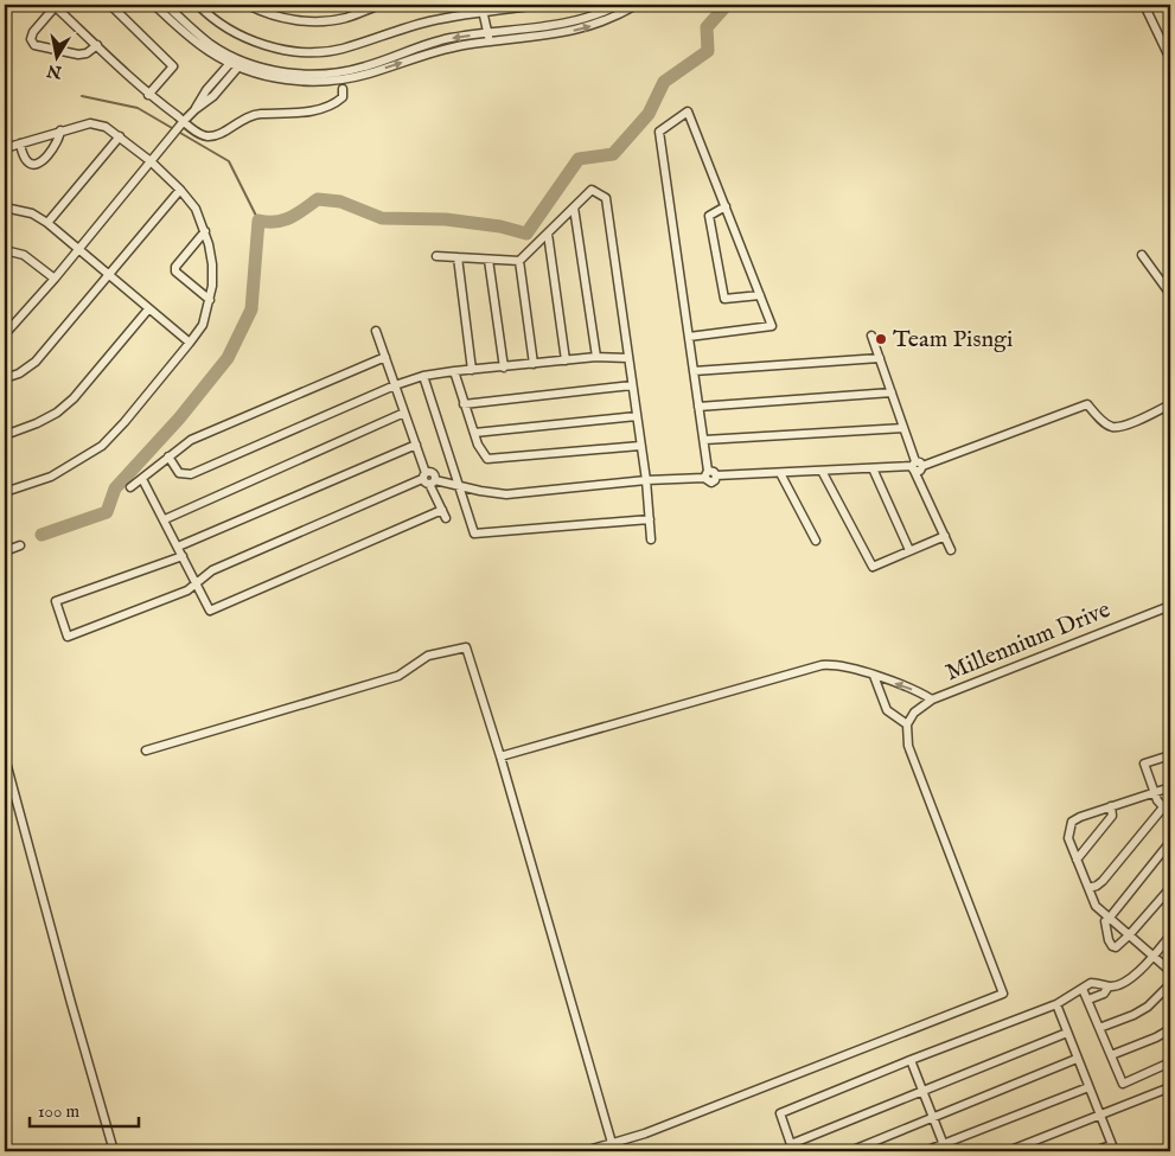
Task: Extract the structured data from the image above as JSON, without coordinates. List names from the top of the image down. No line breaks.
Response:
{"streets":{"street":["Millennium Drive"]},"places":["Team Pisngi"],"scale_bar":"100 m","north":"bottom"}
